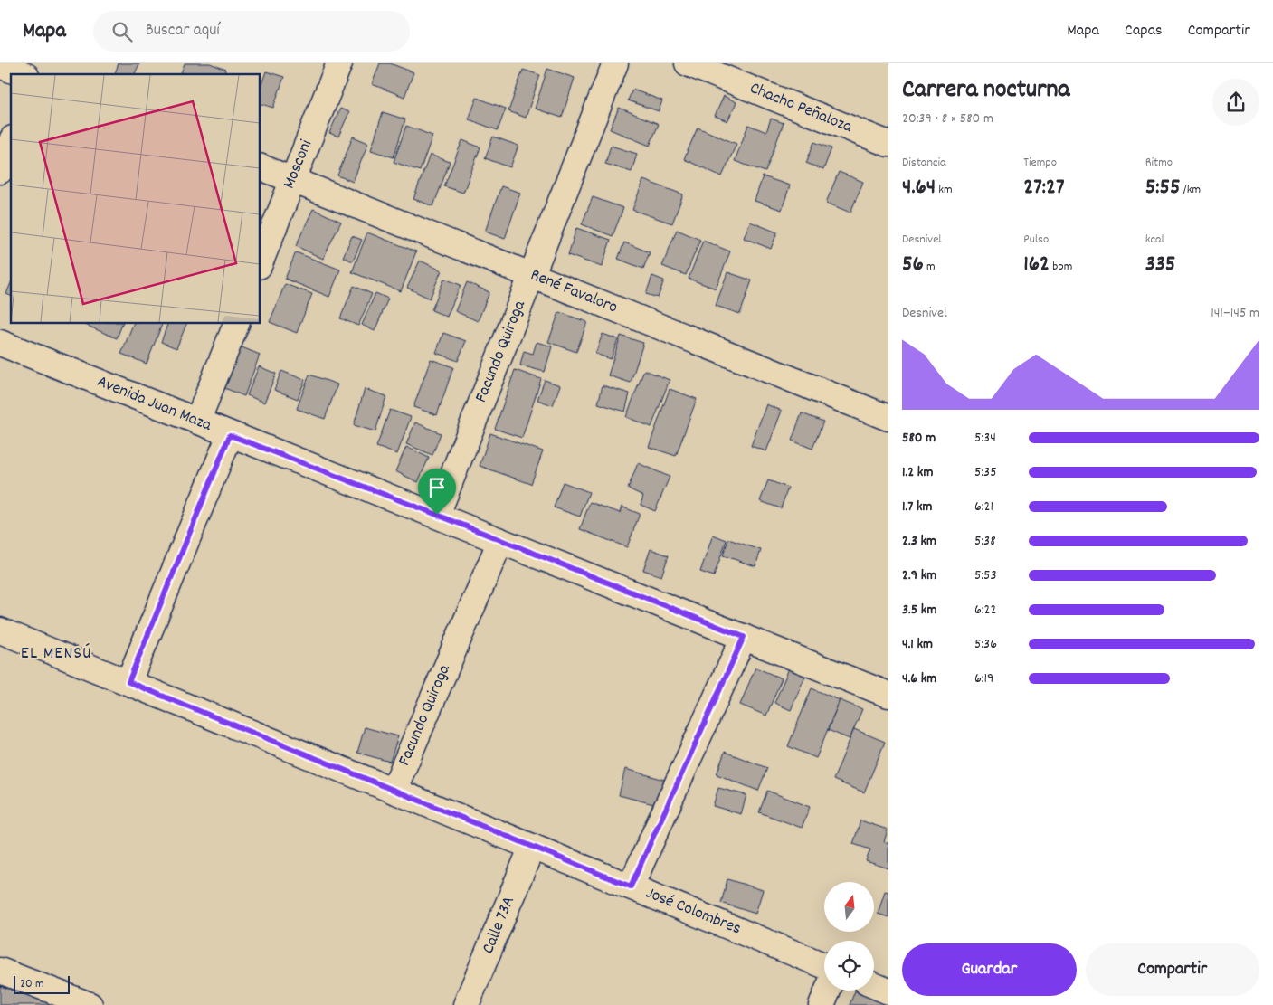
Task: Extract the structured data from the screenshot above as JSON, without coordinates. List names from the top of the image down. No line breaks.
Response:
{"streets":{"street":["Chacho Peñaloza","Mosconi","René Favaloro","Facundo Quiroga","Avenida Juan Maza","José Colombres","Calle 73A"]},"crossings":[["Mosconi","René Favaloro"],["René Favaloro","Facundo Quiroga"],["Facundo Quiroga","Avenida Juan Maza"],["Facundo Quiroga","José Colombres"],["José Colombres","Calle 73A"]],"districts":["EL MENSÚ"],"scale_bar":"20 m","north":"top","page":{"header":"Mapa","search":"Buscar aquí","nav":["Mapa","Capas","Compartir"],"heading":["Carrera nocturna","20:39 · 8 × 580 m"],"stats":[["Distancia","4.64 km"],["Tiempo","27:27"],["Ritmo","5:55 /km"],["Desnivel","56 m"],["Pulso","162 bpm"],["kcal","335"]],"chart":["Desnivel","141–145 m"],"list":[{"name":"580 m","note":"5:34"},{"name":"1.2 km","note":"5:35"},{"name":"1.7 km","note":"6:21"},{"name":"2.3 km","note":"5:38"},{"name":"2.9 km","note":"5:53"},{"name":"3.5 km","note":"6:22"},{"name":"4.1 km","note":"5:36"},{"name":"4.6 km","note":"6:19"}],"buttons":["Guardar","Compartir"],"scale":"20 m"}}
